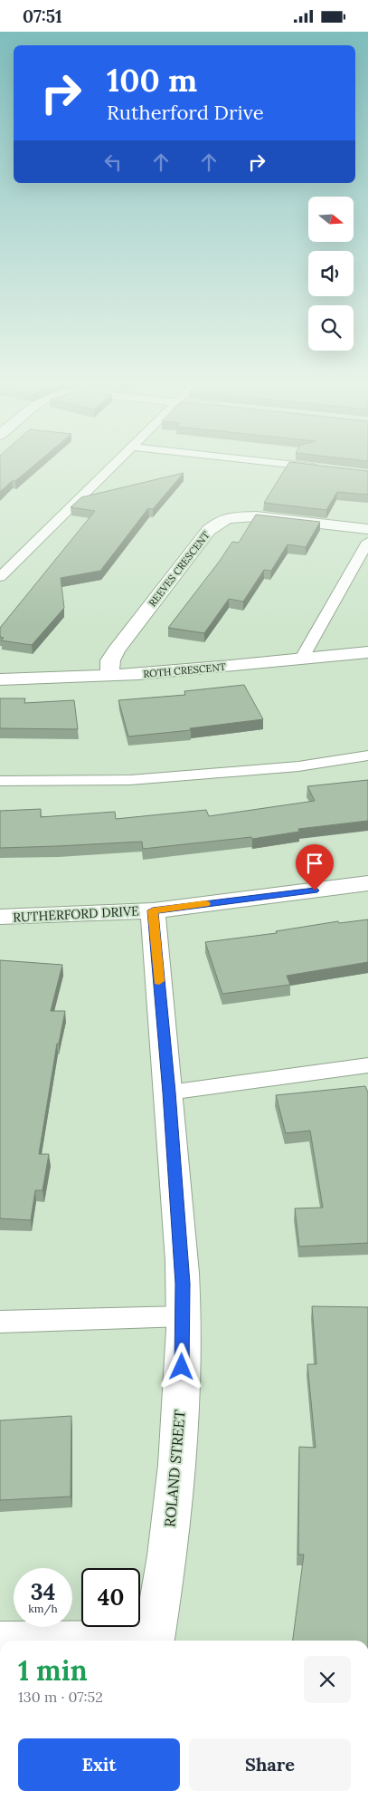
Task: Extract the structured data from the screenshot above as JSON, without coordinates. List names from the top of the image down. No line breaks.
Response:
{"streets":{"street":["REEVES CRESCENT","ROTH CRESCENT","RUTHERFORD DRIVE","ROLAND STREET"]},"crossings":[["REEVES CRESCENT","ROTH CRESCENT"],["RUTHERFORD DRIVE","ROLAND STREET"]],"north":"right","page":{"status":"07:51","turn":["100 m","Rutherford Drive"],"speed":"34 km/h","limit":"40","heading":["1 min","130 m · 07:52"],"buttons":["Exit","Share"]}}
